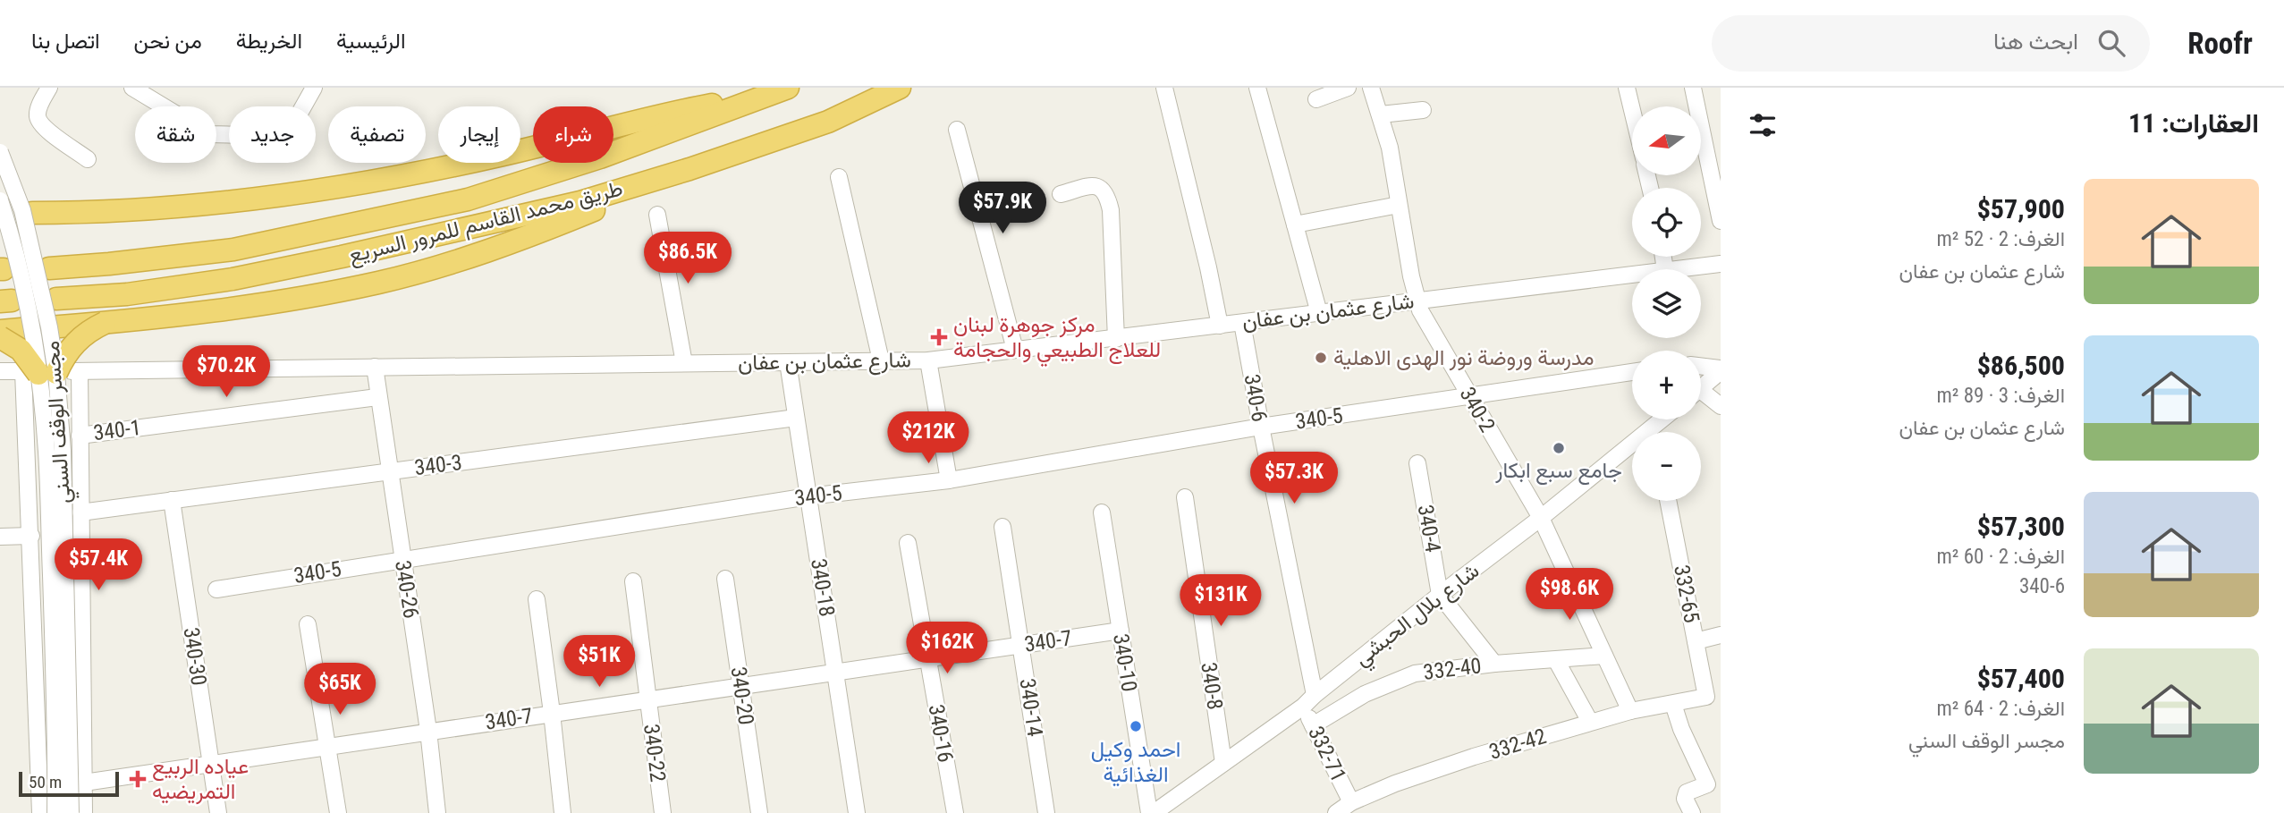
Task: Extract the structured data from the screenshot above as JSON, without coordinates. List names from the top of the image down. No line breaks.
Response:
{"streets":{"highway":["طريق محمد القاسم للمرور السريع"],"street":["شارع عثمان بن عفان","340-6","340-2","340-5","مجسر الوقف السني","340-1","340-3","340-4","340-18","340-26","332-65","شارع بلال الحبشي","340-7","340-30","340-10","332-40","340-8","340-20","340-14","340-16","332-42","340-22","332-71"]},"crossings":[["شارع عثمان بن عفان","340-6"],["شارع عثمان بن عفان","340-2"],["شارع عثمان بن عفان","مجسر الوقف السني"],["شارع عثمان بن عفان","340-18"],["شارع عثمان بن عفان","340-26"],["340-6","340-5"],["340-6","شارع بلال الحبشي"],["340-6","332-71"],["340-2","340-5"],["340-2","شارع بلال الحبشي"],["340-2","332-40"],["340-2","332-42"],["340-5","340-18"],["340-5","340-26"],["340-1","340-26"],["340-3","340-18"],["340-3","340-26"],["340-3","340-30"],["340-4","شارع بلال الحبشي"],["340-18","340-7"],["340-26","340-7"],["332-65","332-42"],["شارع بلال الحبشي","340-10"],["شارع بلال الحبشي","340-8"],["شارع بلال الحبشي","332-71"],["340-7","340-30"],["340-7","340-10"],["340-7","340-20"],["340-7","340-14"],["340-7","340-16"],["340-7","340-22"],["332-40","332-71"],["332-42","332-71"]],"places":{"health":["مركز جوهرة لبنان للعلاج الطبيعي والحجامة","عياده الربيع التمريضيه"],"other":["مدرسة وروضة نور الهدى الاهلية","جامع سبع ابكار","احمد وكيل الغذائية"]},"scale_bar":"50 m","north":"left","page":{"header":"Roofr","search":"ابحث هنا","nav":["الرئيسية","الخريطة","من نحن","اتصل بنا"],"heading":"العقارات: 11","map_buttons":["+","−"],"chip":["شراء","إيجار","تصفية","جديد","شقة"],"list":[{"name":"$57,900","note":"الغرف: 2 · 52 m² · شارع عثمان بن عفان"},{"name":"$86,500","note":"الغرف: 3 · 89 m² · شارع عثمان بن عفان"},{"name":"$57,300","note":"الغرف: 2 · 60 m² · 340-6"},{"name":"$57,400","note":"الغرف: 2 · 64 m² · مجسر الوقف السني"}],"price":["$57.9K","$86.5K","$70.2K","$212K","$57.3K","$57.4K","$98.6K","$131K","$162K","$51K","$65K"],"scale":"50 m"}}
